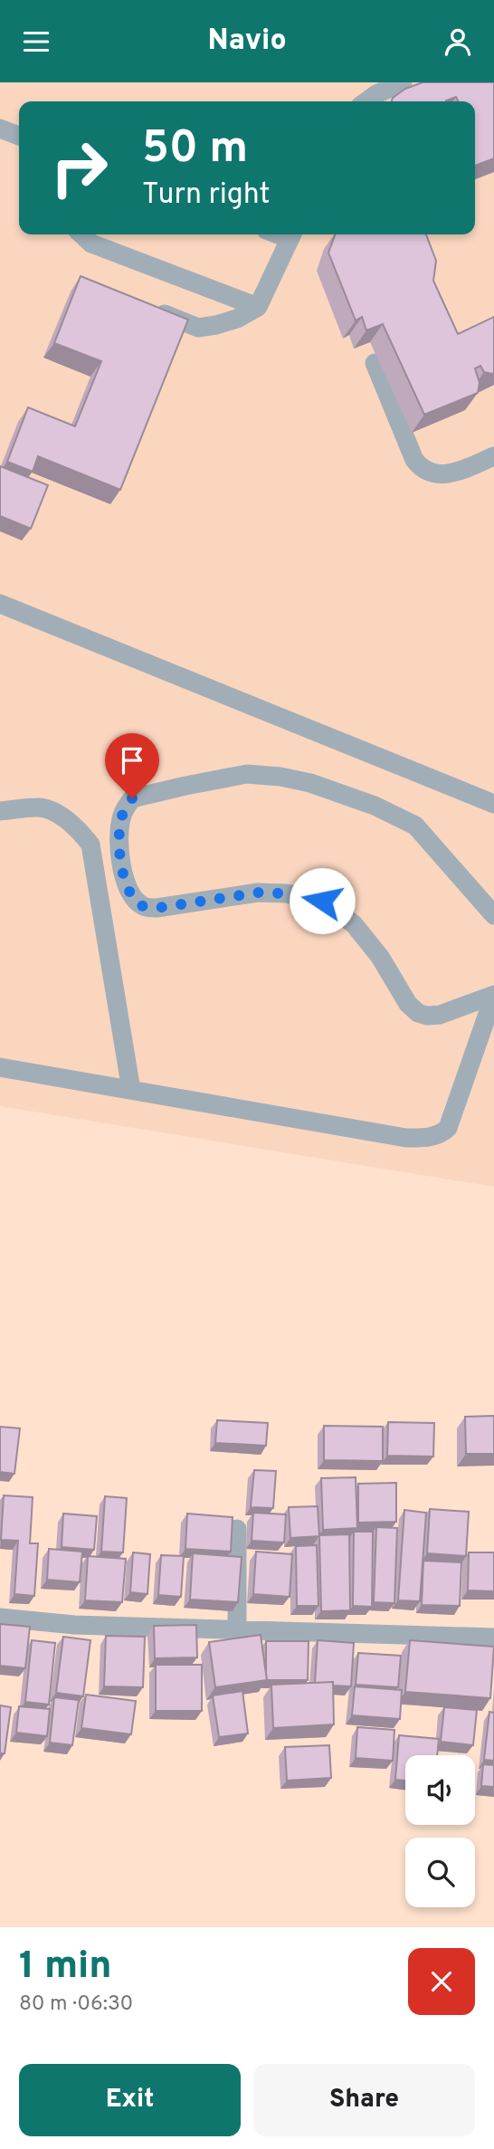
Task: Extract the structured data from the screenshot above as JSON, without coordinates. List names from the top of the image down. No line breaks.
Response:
{"page":{"header":"Navio","turn":["50 m","Turn right"],"heading":["1 min","80 m · 06:30"],"buttons":["Exit","Share"]}}
